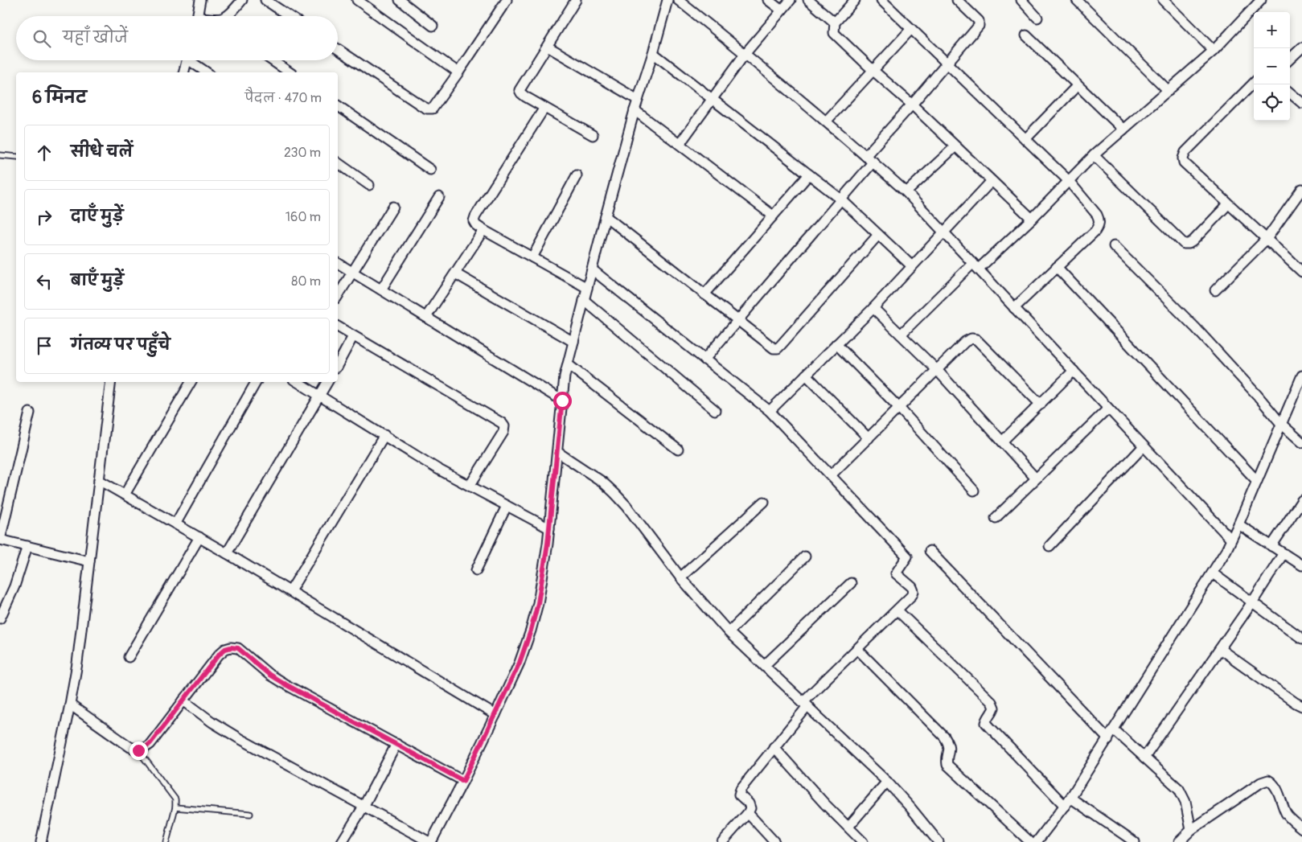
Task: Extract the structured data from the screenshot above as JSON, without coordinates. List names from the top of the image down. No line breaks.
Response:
{"page":{"map_buttons":["+","−"],"search":"यहाँ खोजें","heading":["6 मिनट","पैदल · 470 m"],"list":[["सीधे चलें","230 m"],["दाएँ मुड़ें","160 m"],["बाएँ मुड़ें","80 m"],"गंतव्य पर पहुँचे"]}}
